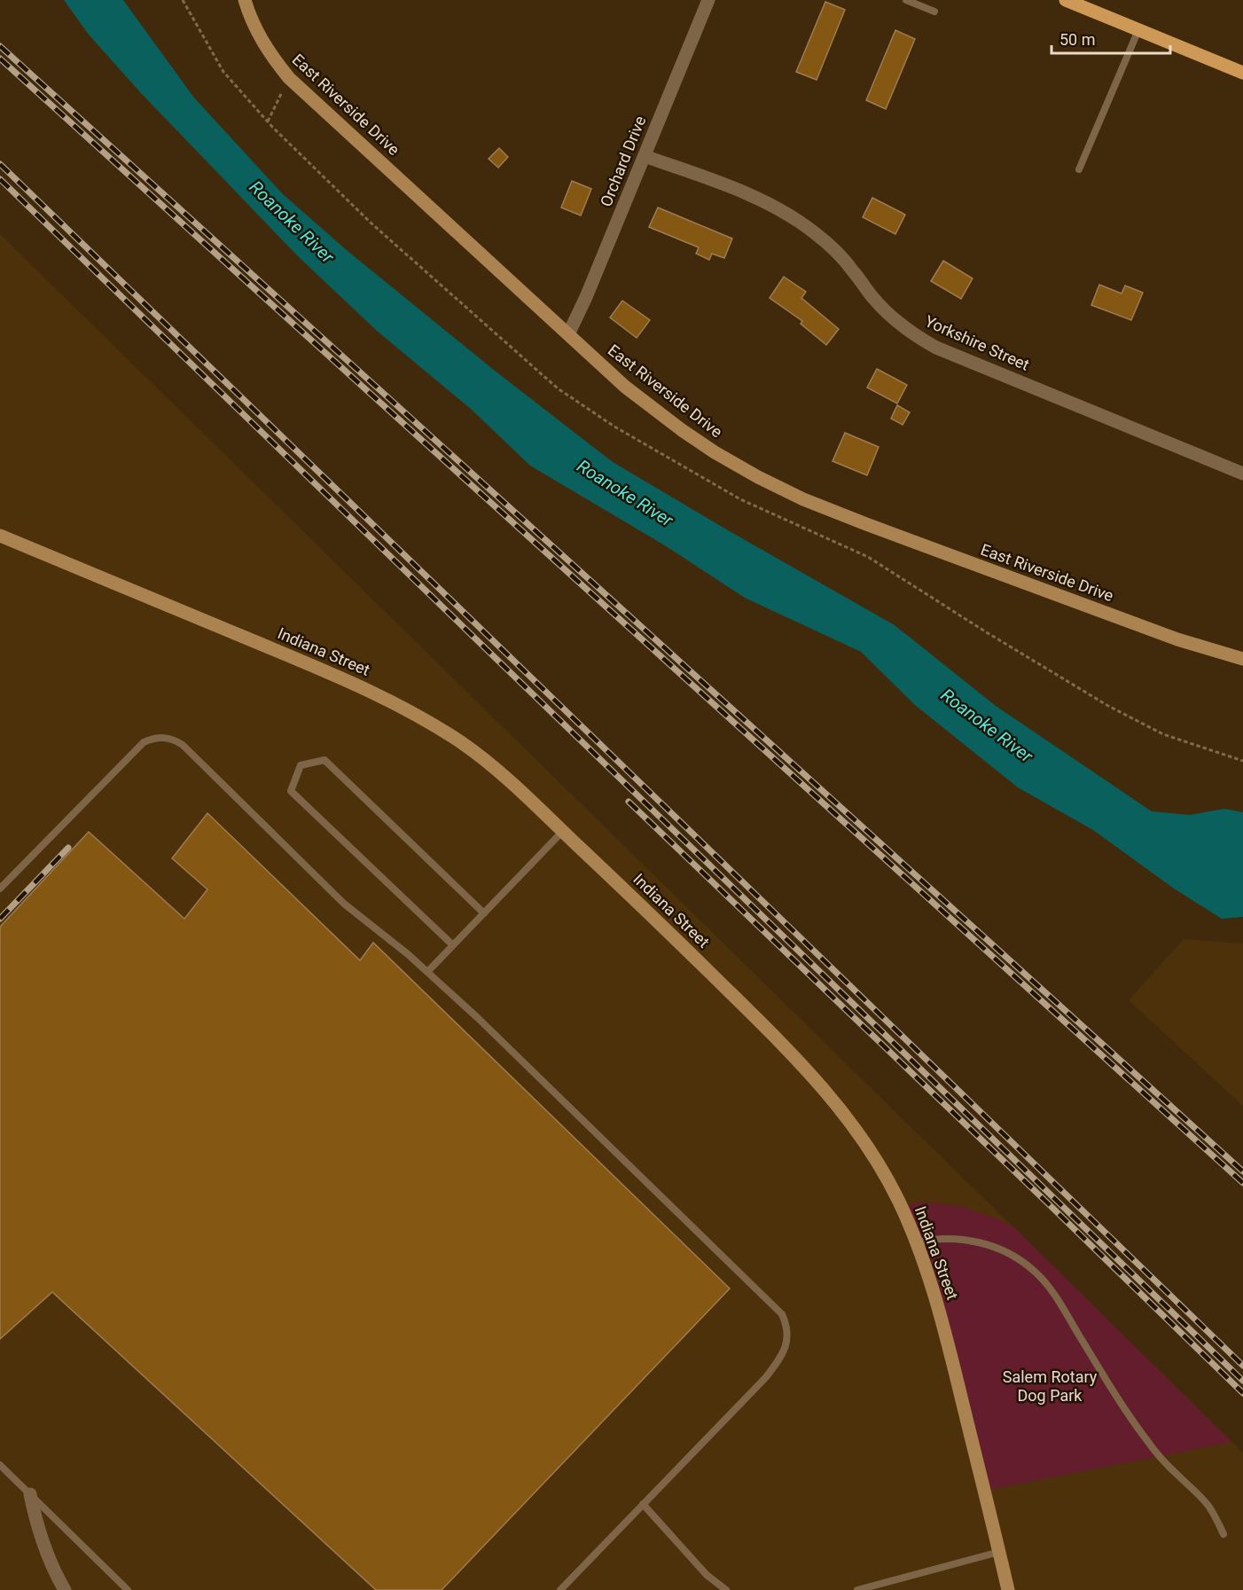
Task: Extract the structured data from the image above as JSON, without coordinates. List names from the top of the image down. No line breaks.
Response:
{"streets":{"street":["East Riverside Drive","Orchard Drive","Yorkshire Street","Indiana Street"]},"crossings":[["East Riverside Drive","Orchard Drive"],["Orchard Drive","Yorkshire Street"]],"water":["Roanoke River"],"parks":["Salem Rotary Dog Park"],"scale_bar":"50 m"}
